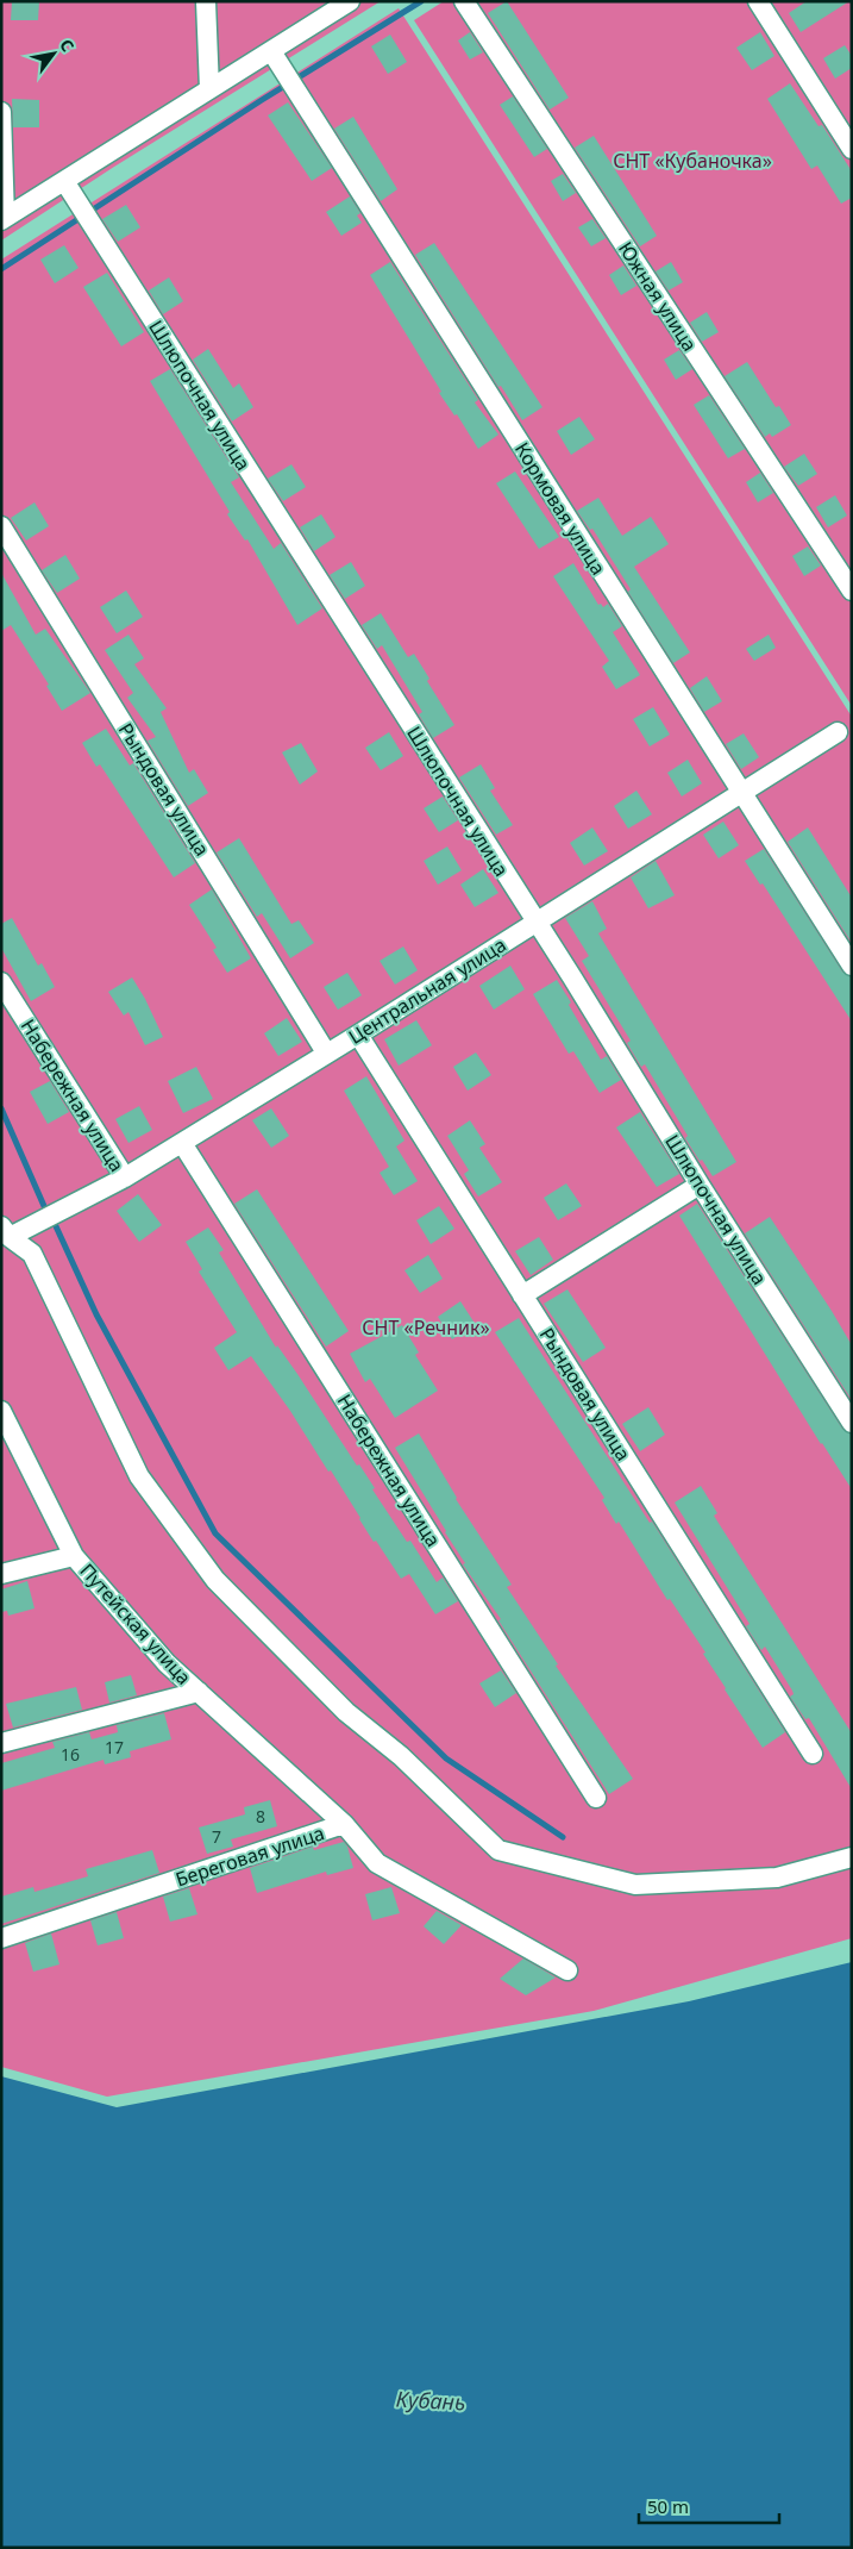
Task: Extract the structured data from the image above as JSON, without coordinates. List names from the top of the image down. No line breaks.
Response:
{"streets":{"street":["Южная улица","Шлюпочная улица","Кормовая улица","Рындовая улица","Центральная улица","Набережная улица","Путейская улица","Береговая улица"]},"crossings":[["Шлюпочная улица","Центральная улица"],["Кормовая улица","Центральная улица"],["Рындовая улица","Центральная улица"],["Центральная улица","Набережная улица"],["Путейская улица","Береговая улица"]],"water":["Кубань"],"parks":["СНТ «Кубаночка»","СНТ «Речник»"],"house_numbers":["17","16","8","7"],"scale_bar":"50 m","north":"top right"}
